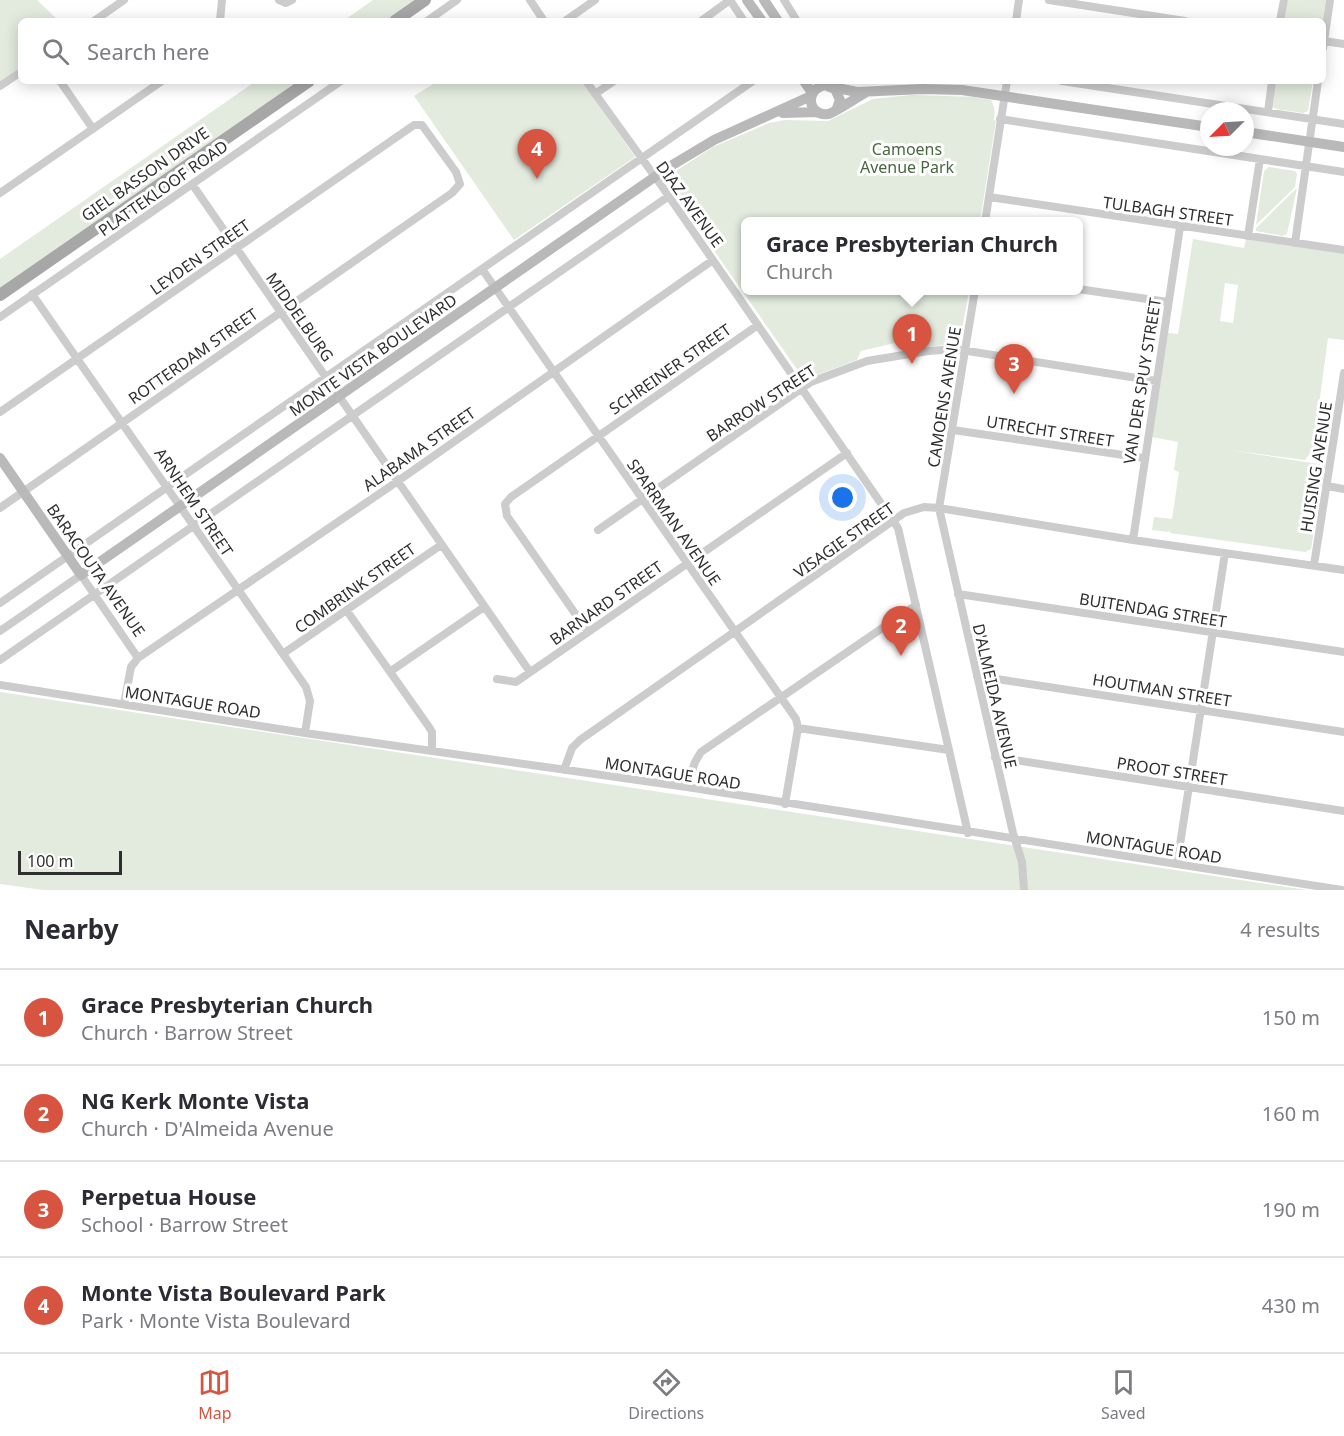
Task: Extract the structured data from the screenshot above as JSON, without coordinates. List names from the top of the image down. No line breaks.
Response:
{"streets":{"main road":["GIEL BASSON DRIVE","MONTE VISTA BOULEVARD","BARACOUTA AVENUE"],"street":["PLATTEKLOOF ROAD","DIAZ AVENUE","TULBAGH STREET","LEYDEN STREET","MIDDELBURG","ROTTERDAM STREET","SCHREINER STREET","VAN DER SPUY STREET","CAMOENS AVENUE","BARROW STREET","UTRECHT STREET","ALABAMA STREET","HUISING AVENUE","ARNHEM STREET","SPARRMAN AVENUE","VISAGIE STREET","COMBRINK STREET","BARNARD STREET","BUITENDAG STREET","HOUTMAN STREET","D'ALMEIDA AVENUE","MONTAGUE ROAD","PROOT STREET"]},"crossings":[["PLATTEKLOOF ROAD","MIDDELBURG"],["PLATTEKLOOF ROAD","ARNHEM STREET"],["DIAZ AVENUE","MONTE VISTA BOULEVARD"],["DIAZ AVENUE","SCHREINER STREET"],["DIAZ AVENUE","BARROW STREET"],["DIAZ AVENUE","ALABAMA STREET"],["DIAZ AVENUE","VISAGIE STREET"],["DIAZ AVENUE","BARNARD STREET"],["TULBAGH STREET","VAN DER SPUY STREET"],["LEYDEN STREET","MIDDELBURG"],["LEYDEN STREET","ROTTERDAM STREET"],["LEYDEN STREET","ARNHEM STREET"],["MIDDELBURG","MONTE VISTA BOULEVARD"],["MIDDELBURG","ROTTERDAM STREET"],["MIDDELBURG","ALABAMA STREET"],["MIDDELBURG","COMBRINK STREET"],["MIDDELBURG","BARNARD STREET"],["MONTE VISTA BOULEVARD","ARNHEM STREET"],["MONTE VISTA BOULEVARD","SPARRMAN AVENUE"],["MONTE VISTA BOULEVARD","BARACOUTA AVENUE"],["ROTTERDAM STREET","ARNHEM STREET"],["ROTTERDAM STREET","BARACOUTA AVENUE"],["SCHREINER STREET","SPARRMAN AVENUE"],["SCHREINER STREET","BARNARD STREET"],["VAN DER SPUY STREET","BARROW STREET"],["VAN DER SPUY STREET","UTRECHT STREET"],["VAN DER SPUY STREET","VISAGIE STREET"],["CAMOENS AVENUE","BARROW STREET"],["CAMOENS AVENUE","UTRECHT STREET"],["CAMOENS AVENUE","VISAGIE STREET"],["CAMOENS AVENUE","D'ALMEIDA AVENUE"],["BARROW STREET","SPARRMAN AVENUE"],["ALABAMA STREET","ARNHEM STREET"],["ALABAMA STREET","SPARRMAN AVENUE"],["ALABAMA STREET","BARACOUTA AVENUE"],["HUISING AVENUE","VISAGIE STREET"],["ARNHEM STREET","COMBRINK STREET"],["ARNHEM STREET","MONTAGUE ROAD"],["SPARRMAN AVENUE","VISAGIE STREET"],["SPARRMAN AVENUE","BARNARD STREET"],["VISAGIE STREET","D'ALMEIDA AVENUE"],["VISAGIE STREET","MONTAGUE ROAD"],["BARACOUTA AVENUE","MONTAGUE ROAD"],["BUITENDAG STREET","D'ALMEIDA AVENUE"],["HOUTMAN STREET","D'ALMEIDA AVENUE"],["D'ALMEIDA AVENUE","MONTAGUE ROAD"],["D'ALMEIDA AVENUE","PROOT STREET"]],"parks":["Camoens Avenue Park"],"scale_bar":"100 m","north":"bottom left","page":{"search":"Search here","pins":["4","1","3","2"],"popup":["Grace Presbyterian Church","Church"],"scale":"100 m","heading":["Nearby","4 results"],"list":[{"mark":"1","name":"Grace Presbyterian Church","note":"Church · Barrow Street","value":"150 m"},{"mark":"2","name":"NG Kerk Monte Vista","note":"Church · D'Almeida Avenue","value":"160 m"},{"mark":"3","name":"Perpetua House","note":"School · Barrow Street","value":"190 m"},{"mark":"4","name":"Monte Vista Boulevard Park","note":"Park · Monte Vista Boulevard","value":"430 m"}],"nav":["Map","Directions","Saved"]}}
